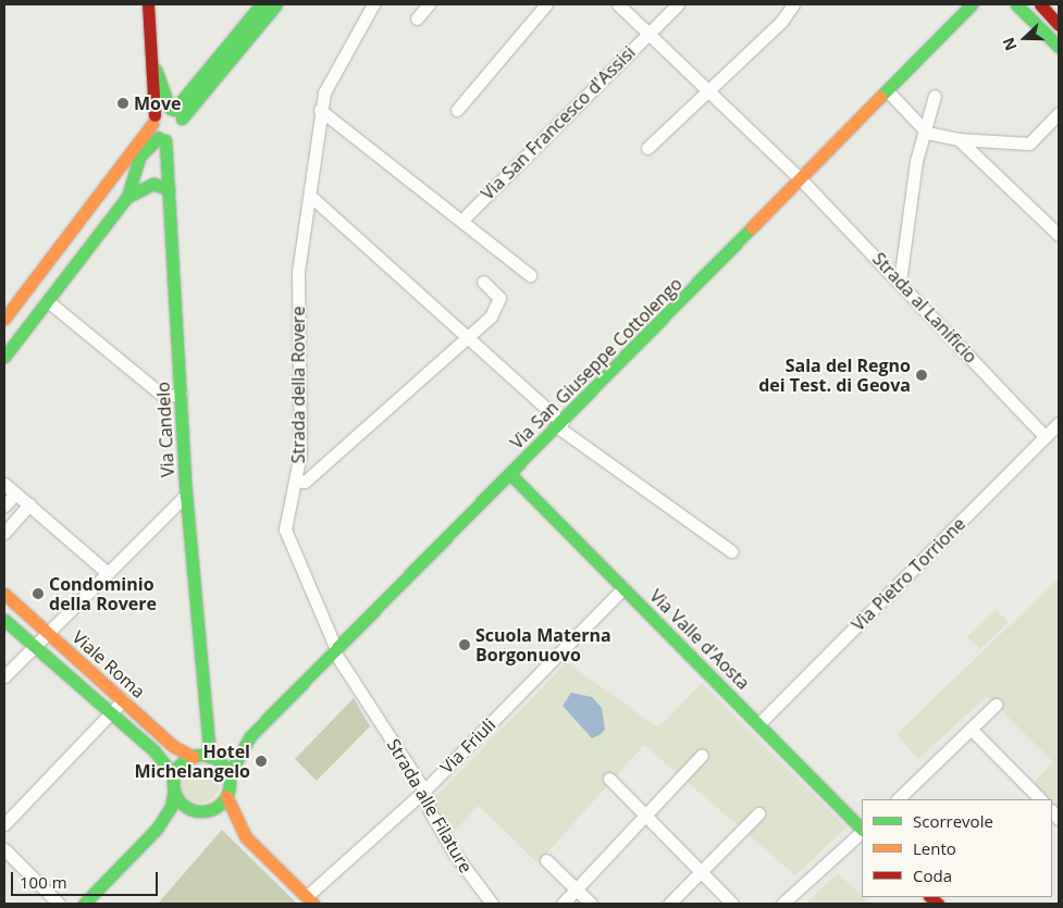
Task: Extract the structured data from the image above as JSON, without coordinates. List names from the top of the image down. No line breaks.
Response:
{"streets":{"street":["Via San Francesco d'Assisi","Strada al Lanificio","Via San Giuseppe Cottolengo","Strada della Rovere","Via Candelo","Via Pietro Torrione","Via Valle d'Aosta","Viale Roma","Via Friuli","Strada alle Filature"]},"crossings":[["Via San Francesco d'Assisi","Strada al Lanificio"],["Strada al Lanificio","Via San Giuseppe Cottolengo"],["Strada al Lanificio","Via Pietro Torrione"],["Via San Giuseppe Cottolengo","Strada della Rovere"],["Via San Giuseppe Cottolengo","Via Candelo"],["Via San Giuseppe Cottolengo","Via Valle d'Aosta"],["Via San Giuseppe Cottolengo","Viale Roma"],["Via San Giuseppe Cottolengo","Strada alle Filature"],["Strada della Rovere","Strada alle Filature"],["Via Candelo","Viale Roma"],["Via Pietro Torrione","Via Valle d'Aosta"],["Via Valle d'Aosta","Via Friuli"],["Via Friuli","Strada alle Filature"]],"places":["Move","Sala del Regno dei Test. di Geova","Condominio della Rovere","Scuola Materna Borgonuovo","Hotel Michelangelo"],"legend":["Scorrevole","Lento","Coda"],"scale_bar":"100 m","north":"left"}
